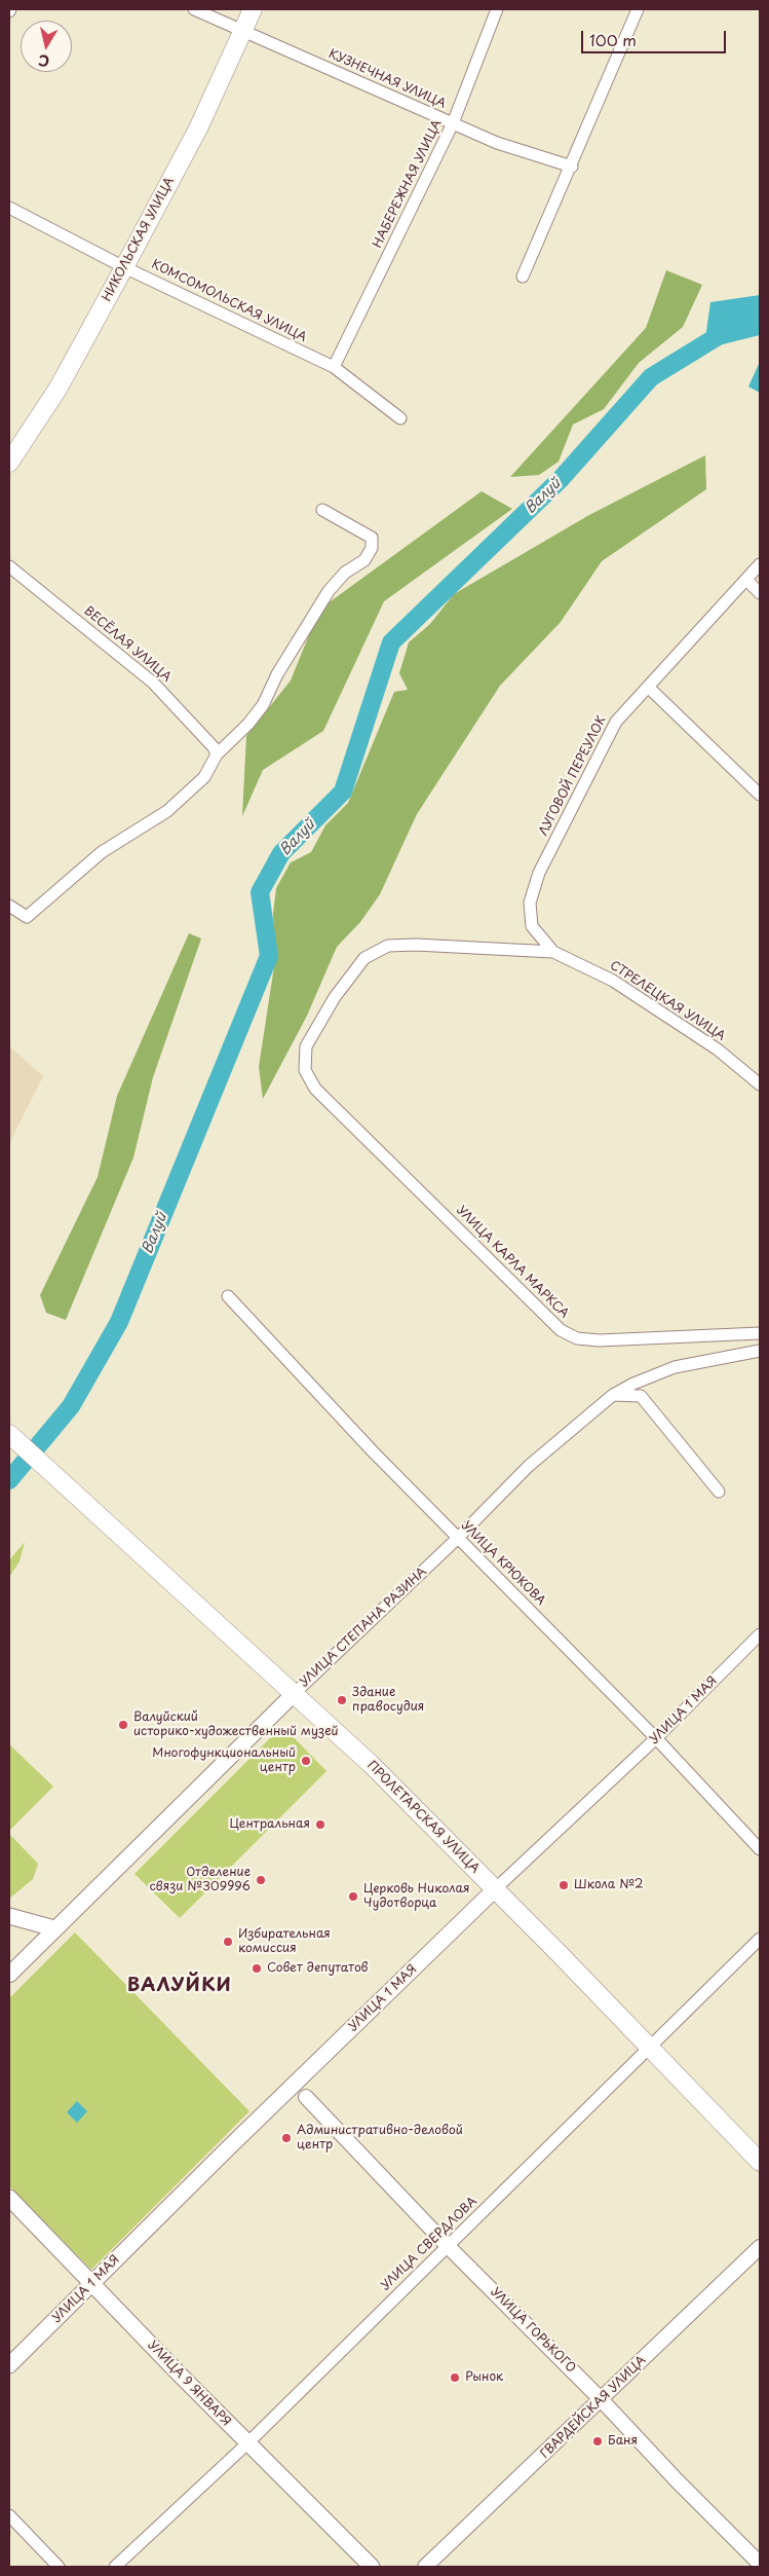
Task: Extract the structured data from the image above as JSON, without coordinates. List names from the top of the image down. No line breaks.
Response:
{"streets":{"main road":["НИКОЛЬСКАЯ УЛИЦА","УЛИЦА СТЕПАНА РАЗИНА","УЛИЦА 1 МАЯ","ПРОЛЕТАРСКАЯ УЛИЦА","УЛИЦА 9 ЯНВАРЯ"],"street":["КУЗНЕЧНАЯ УЛИЦА","НАБЕРЕЖНАЯ УЛИЦА","КОМСОМОЛЬСКАЯ УЛИЦА","ВЕСЁЛАЯ УЛИЦА","ЛУГОВОЙ ПЕРЕУЛОК","СТРЕЛЕЦКАЯ УЛИЦА","УЛИЦА КАРЛА МАРКСА","УЛИЦА КРЮКОВА","УЛИЦА СВЕРДЛОВА","УЛИЦА ГОРЬКОГО","ГВАРДЕЙСКАЯ УЛИЦА"]},"crossings":[["КУЗНЕЧНАЯ УЛИЦА","НАБЕРЕЖНАЯ УЛИЦА"],["КУЗНЕЧНАЯ УЛИЦА","НИКОЛЬСКАЯ УЛИЦА"],["НАБЕРЕЖНАЯ УЛИЦА","КОМСОМОЛЬСКАЯ УЛИЦА"],["НИКОЛЬСКАЯ УЛИЦА","КОМСОМОЛЬСКАЯ УЛИЦА"],["ЛУГОВОЙ ПЕРЕУЛОК","СТРЕЛЕЦКАЯ УЛИЦА"],["ЛУГОВОЙ ПЕРЕУЛОК","УЛИЦА КАРЛА МАРКСА"],["СТРЕЛЕЦКАЯ УЛИЦА","УЛИЦА КАРЛА МАРКСА"],["УЛИЦА КРЮКОВА","УЛИЦА СТЕПАНА РАЗИНА"],["УЛИЦА КРЮКОВА","УЛИЦА 1 МАЯ"],["УЛИЦА СТЕПАНА РАЗИНА","ПРОЛЕТАРСКАЯ УЛИЦА"],["УЛИЦА 1 МАЯ","ПРОЛЕТАРСКАЯ УЛИЦА"],["УЛИЦА 1 МАЯ","УЛИЦА 9 ЯНВАРЯ"],["ПРОЛЕТАРСКАЯ УЛИЦА","УЛИЦА СВЕРДЛОВА"],["УЛИЦА СВЕРДЛОВА","УЛИЦА ГОРЬКОГО"],["УЛИЦА СВЕРДЛОВА","УЛИЦА 9 ЯНВАРЯ"],["УЛИЦА ГОРЬКОГО","ГВАРДЕЙСКАЯ УЛИЦА"]],"districts":["ВАЛУЙКИ"],"water":["Валуй"],"places":["Здание правосудия","Валуйский историко-художественный музей","Многофункциональный центр","Центральная","Отделение связи №309996","Школа №2","Церковь Николая Чудотворца","Избирательная комиссия","Совет депутатов","Административно-деловой центр","Рынок","Баня"],"scale_bar":"100 m","north":"bottom"}
